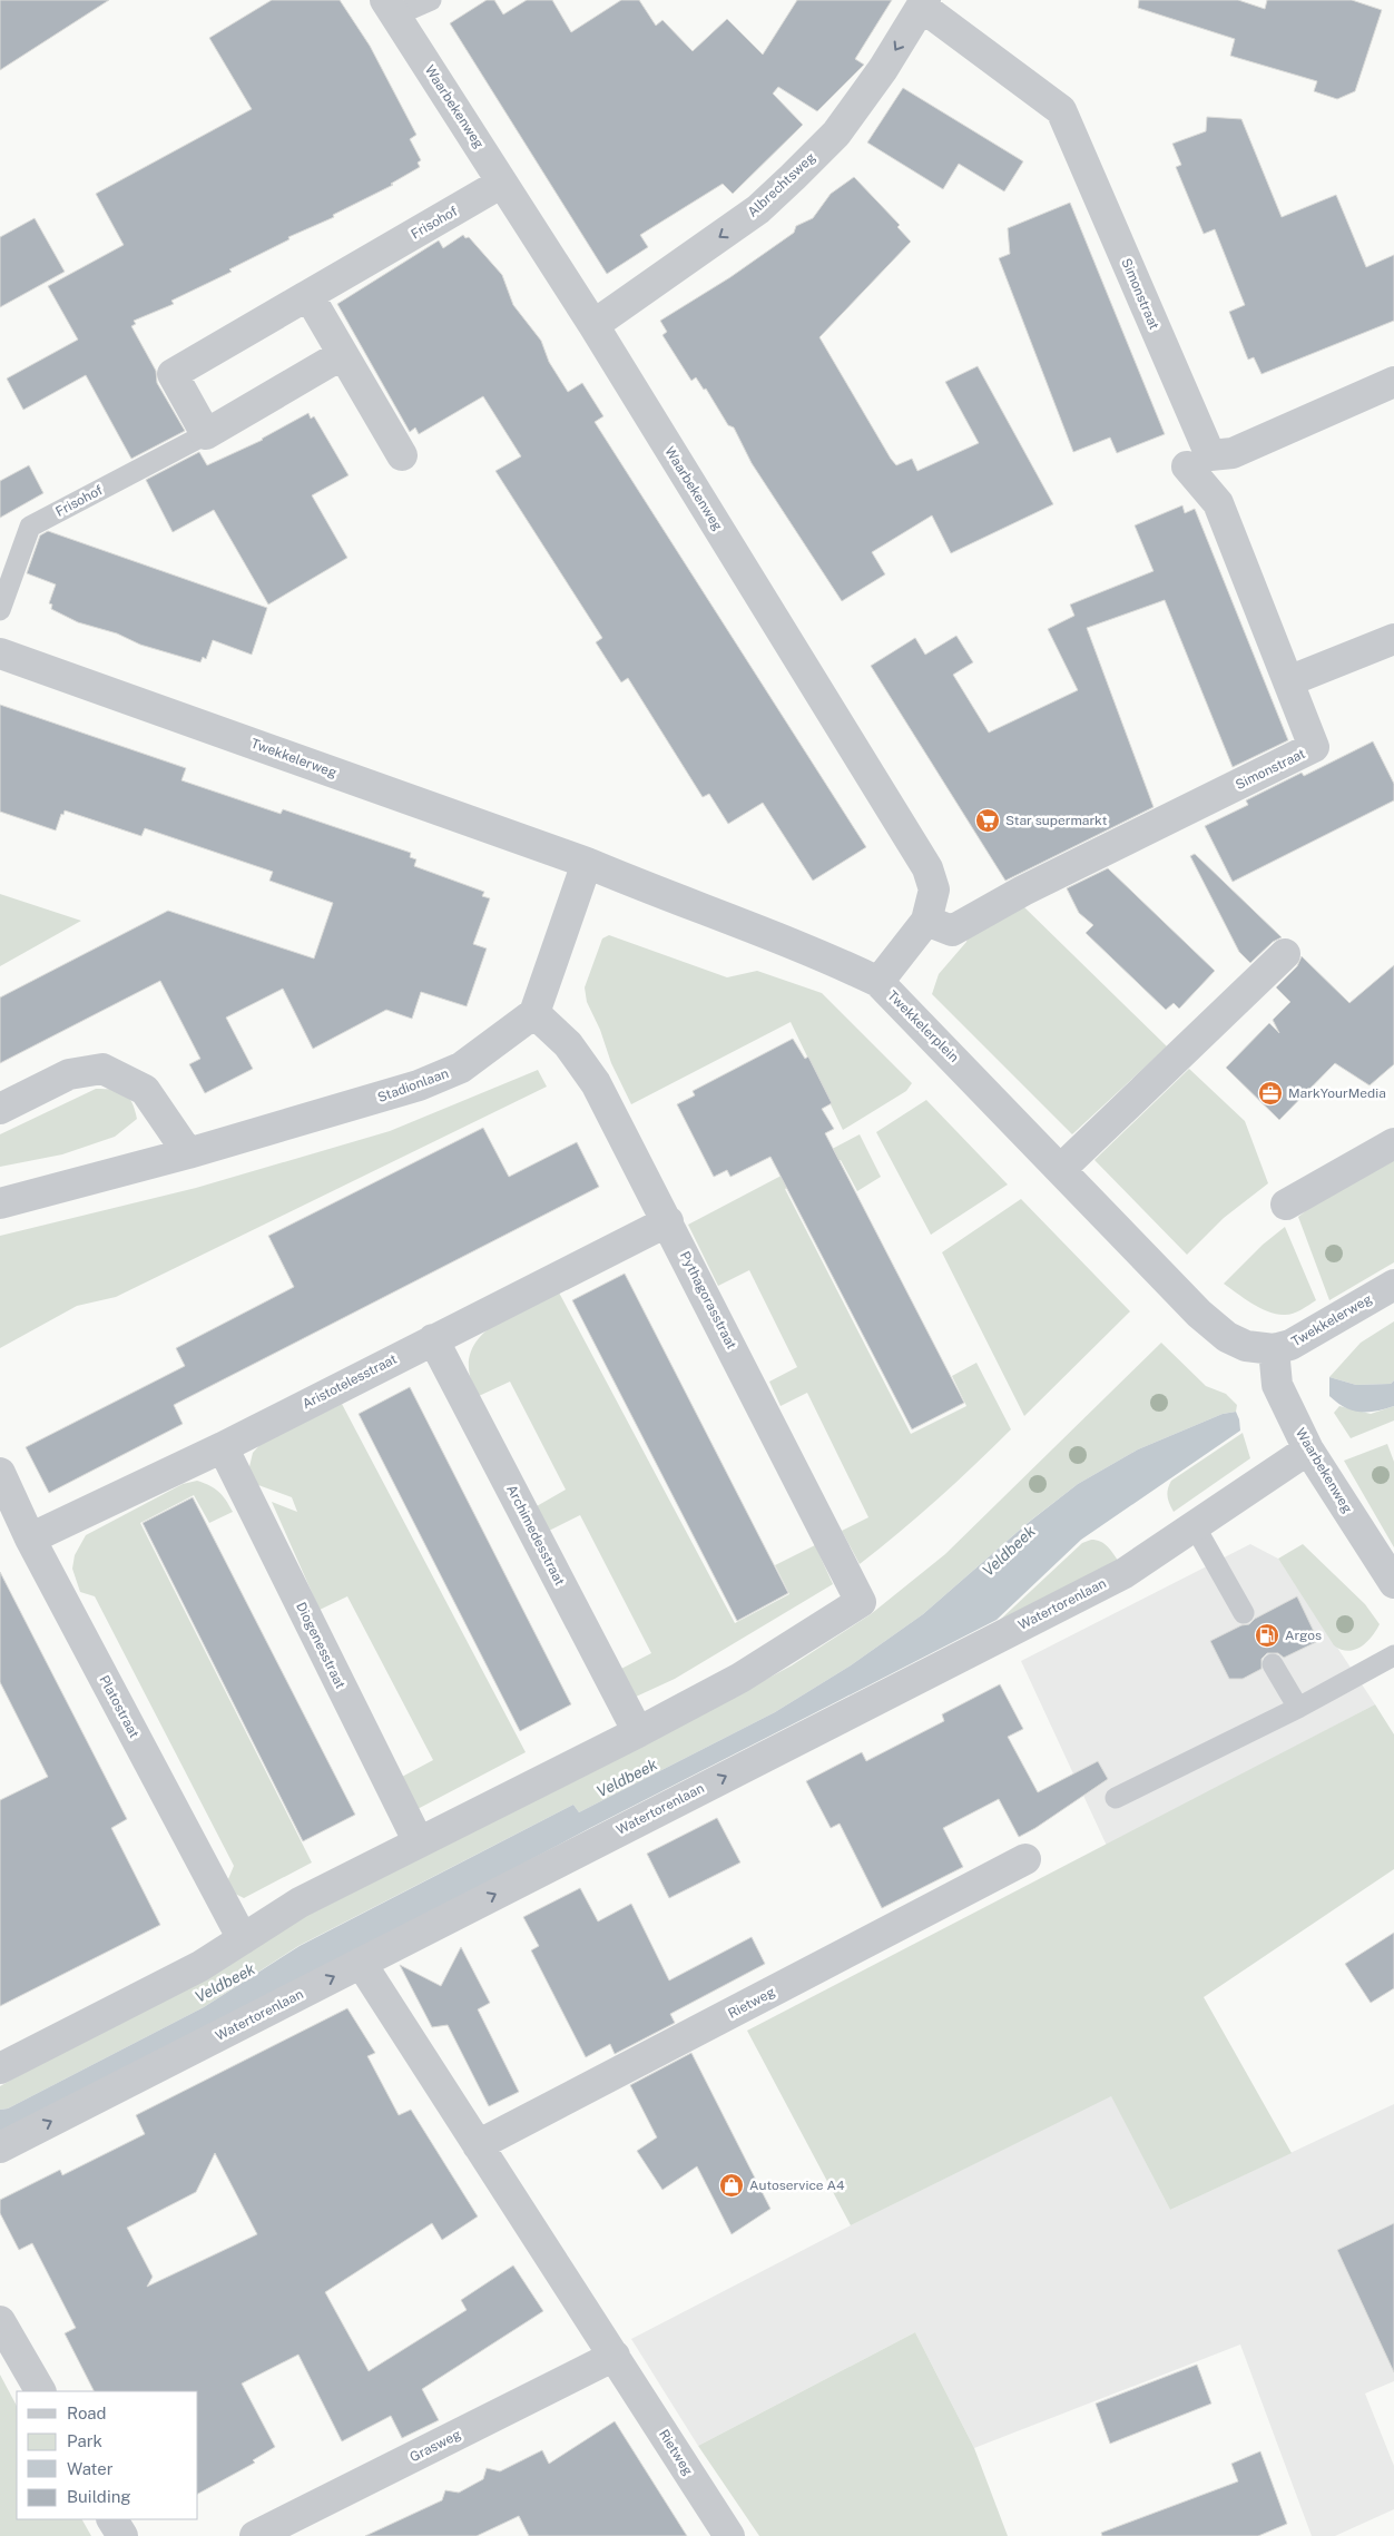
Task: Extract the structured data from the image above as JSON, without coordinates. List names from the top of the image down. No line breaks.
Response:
{"streets":{"street":["Waarbekenweg","Albrechtsweg","Frisohof","Simonstraat","Twekkelerweg","Twekkelerplein","Stadionlaan","Pythagorasstraat","Aristotelesstraat","Archimedesstraat","Watertorenlaan","Diogenesstraat","Platostraat","Rietweg","Grasweg"]},"crossings":[["Waarbekenweg","Albrechtsweg"],["Waarbekenweg","Frisohof"],["Waarbekenweg","Simonstraat"],["Waarbekenweg","Twekkelerweg"],["Waarbekenweg","Twekkelerplein"],["Waarbekenweg","Watertorenlaan"],["Albrechtsweg","Simonstraat"],["Twekkelerweg","Twekkelerplein"],["Stadionlaan","Pythagorasstraat"],["Pythagorasstraat","Aristotelesstraat"],["Pythagorasstraat","Archimedesstraat"],["Aristotelesstraat","Archimedesstraat"],["Aristotelesstraat","Diogenesstraat"],["Aristotelesstraat","Platostraat"],["Watertorenlaan","Rietweg"],["Rietweg","Grasweg"]],"one_way":["Albrechtsweg"],"water":["Veldbeek"],"places":{"supermarket":["Star supermarkt"],"office":["MarkYourMedia"],"fuel station":["Argos"],"shop":["Autoservice A4"]},"legend":["Road","Park","Water","Building"]}
